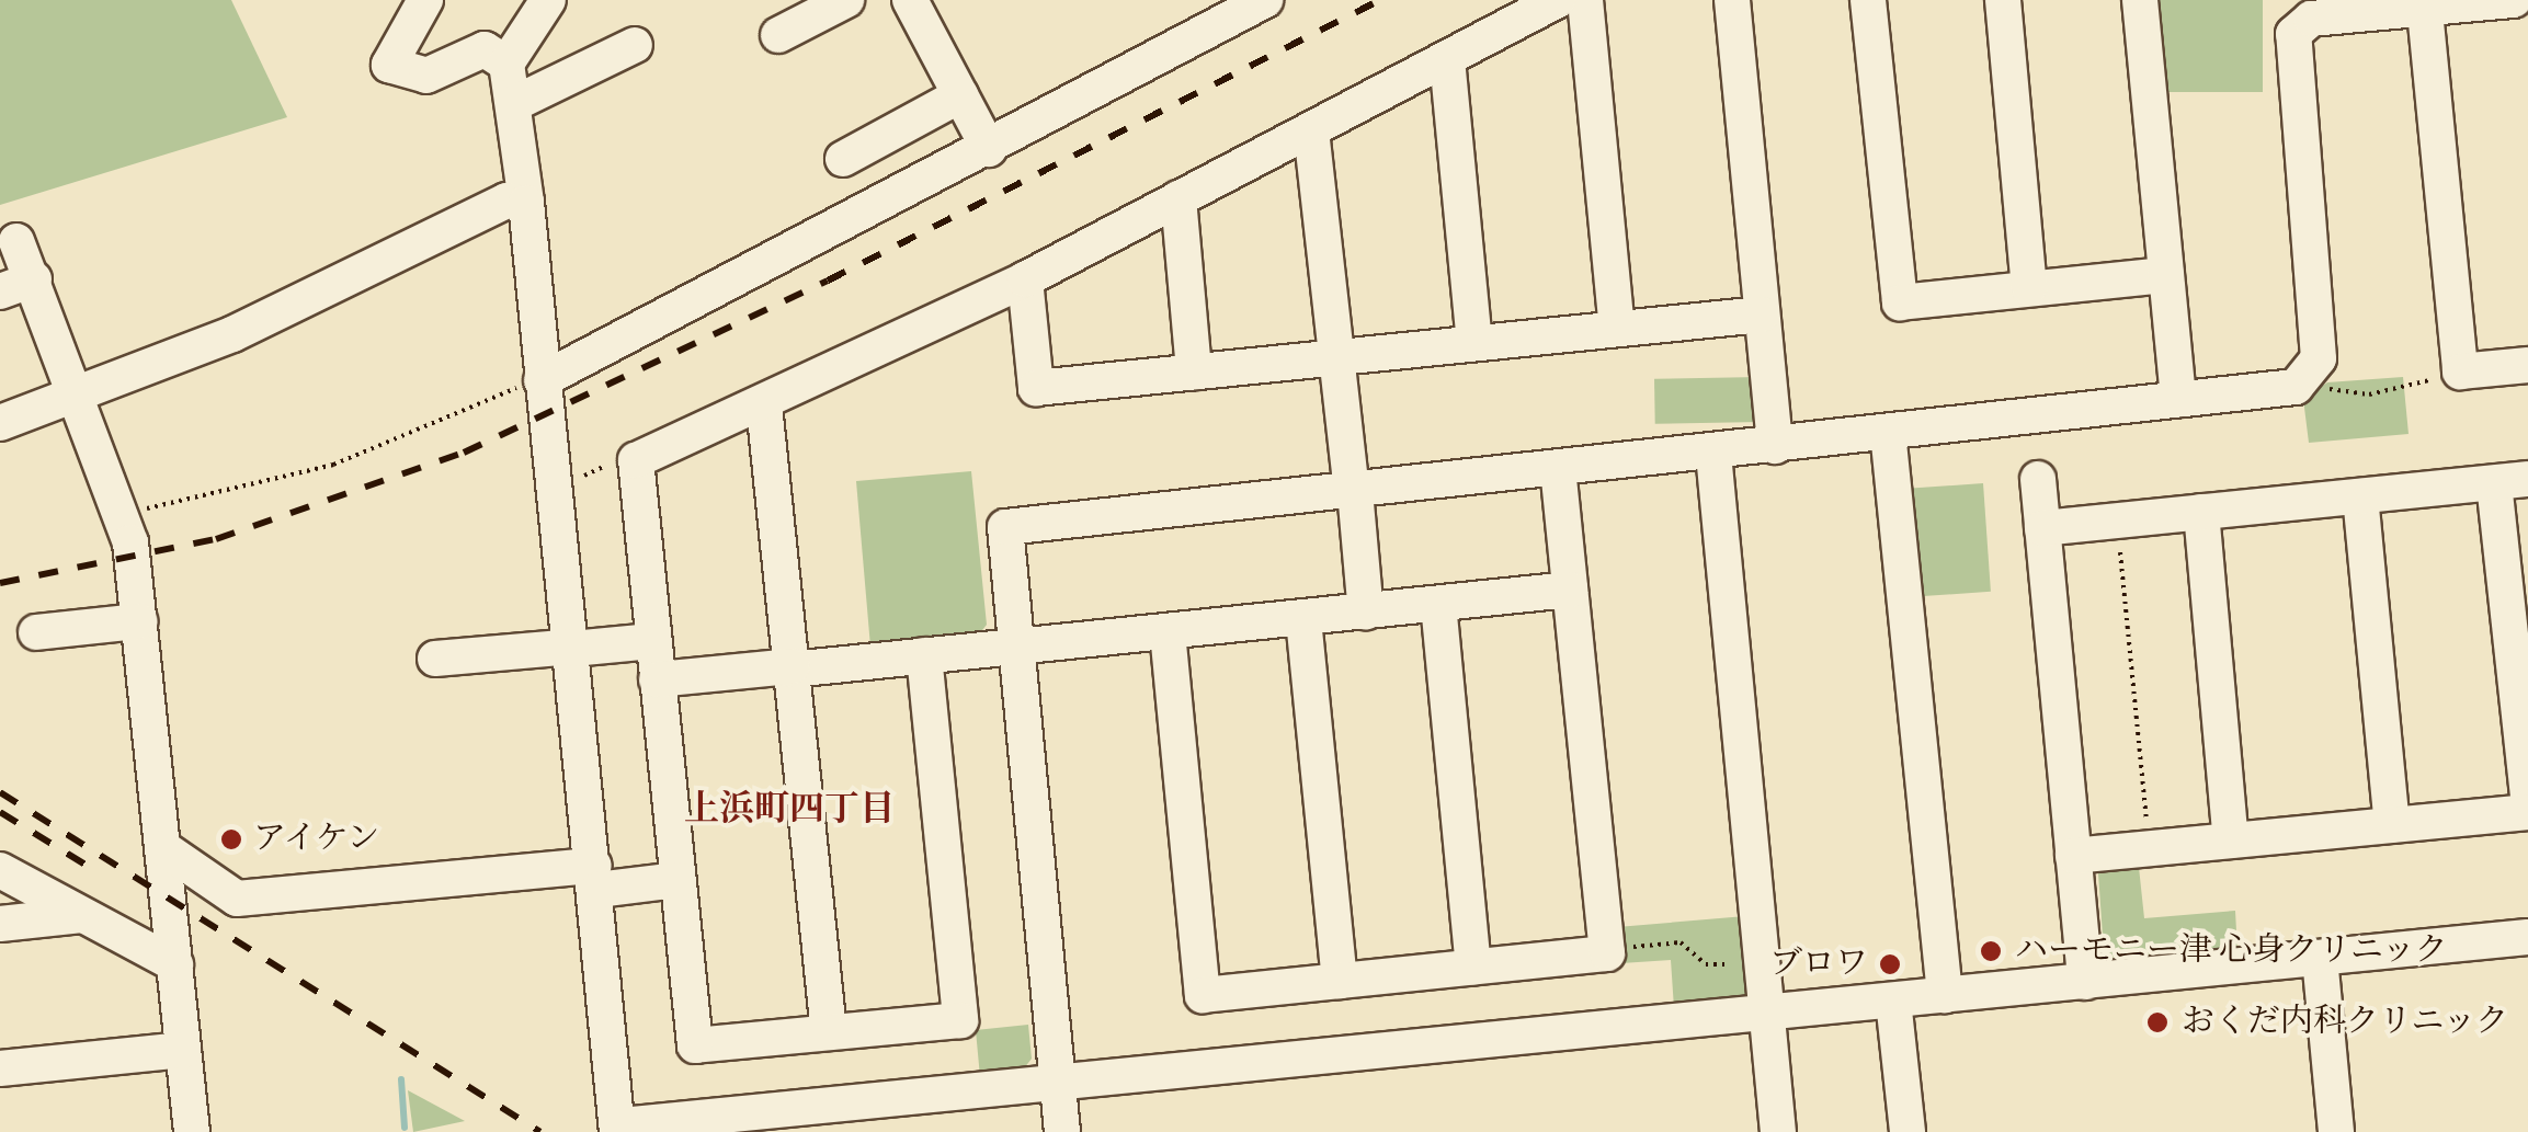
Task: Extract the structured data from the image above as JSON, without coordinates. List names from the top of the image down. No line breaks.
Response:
{"districts":["上浜町四丁目"],"places":["アイケン","ハーモニー津 心身クリニック","ブロワ","おくだ内科クリニック"]}
